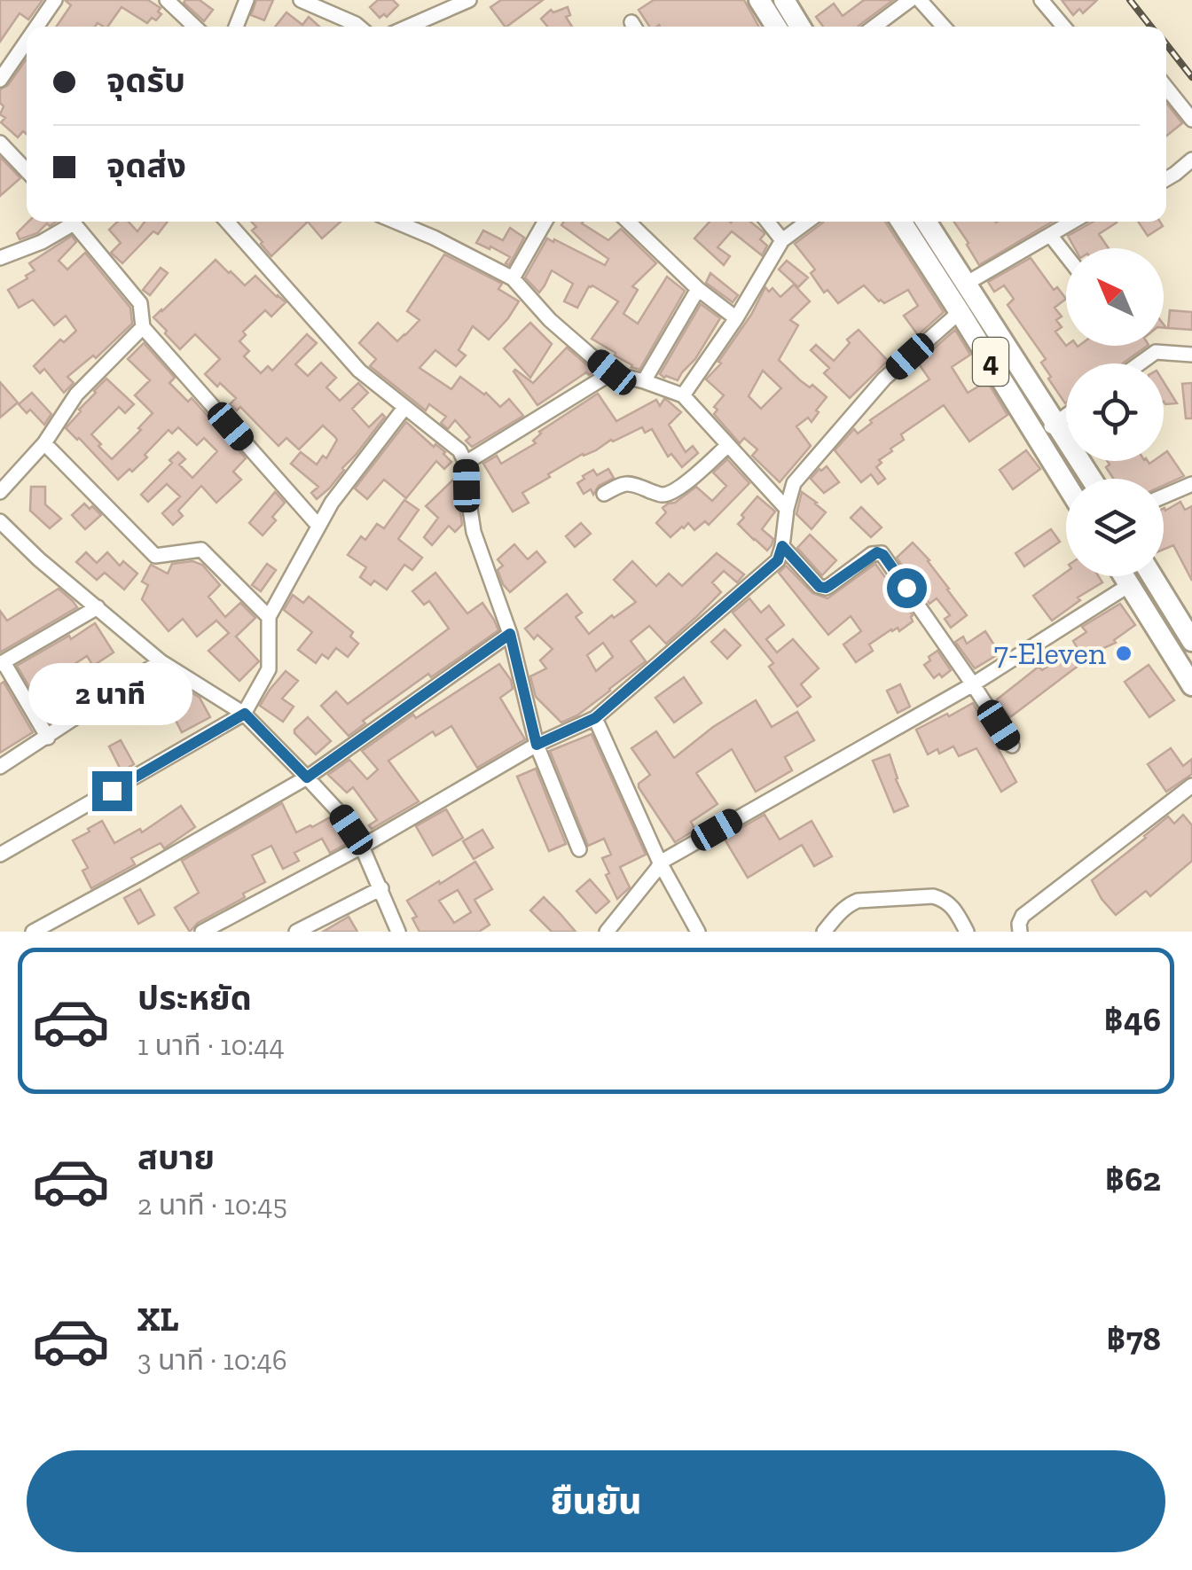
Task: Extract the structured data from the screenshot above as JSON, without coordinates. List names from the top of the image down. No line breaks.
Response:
{"streets":{"highway":["4"]},"places":["7-Eleven"],"north":"top left","page":{"banner":["จุดรับ","จุดส่ง"],"bubble":"2 นาที","list":[{"name":"ประหยัด","note":"1 นาที · 10:44","value":"฿46"},{"name":"สบาย","note":"2 นาที · 10:45","value":"฿62"},{"name":"XL","note":"3 นาที · 10:46","value":"฿78"}],"buttons":"ยืนยัน"}}
